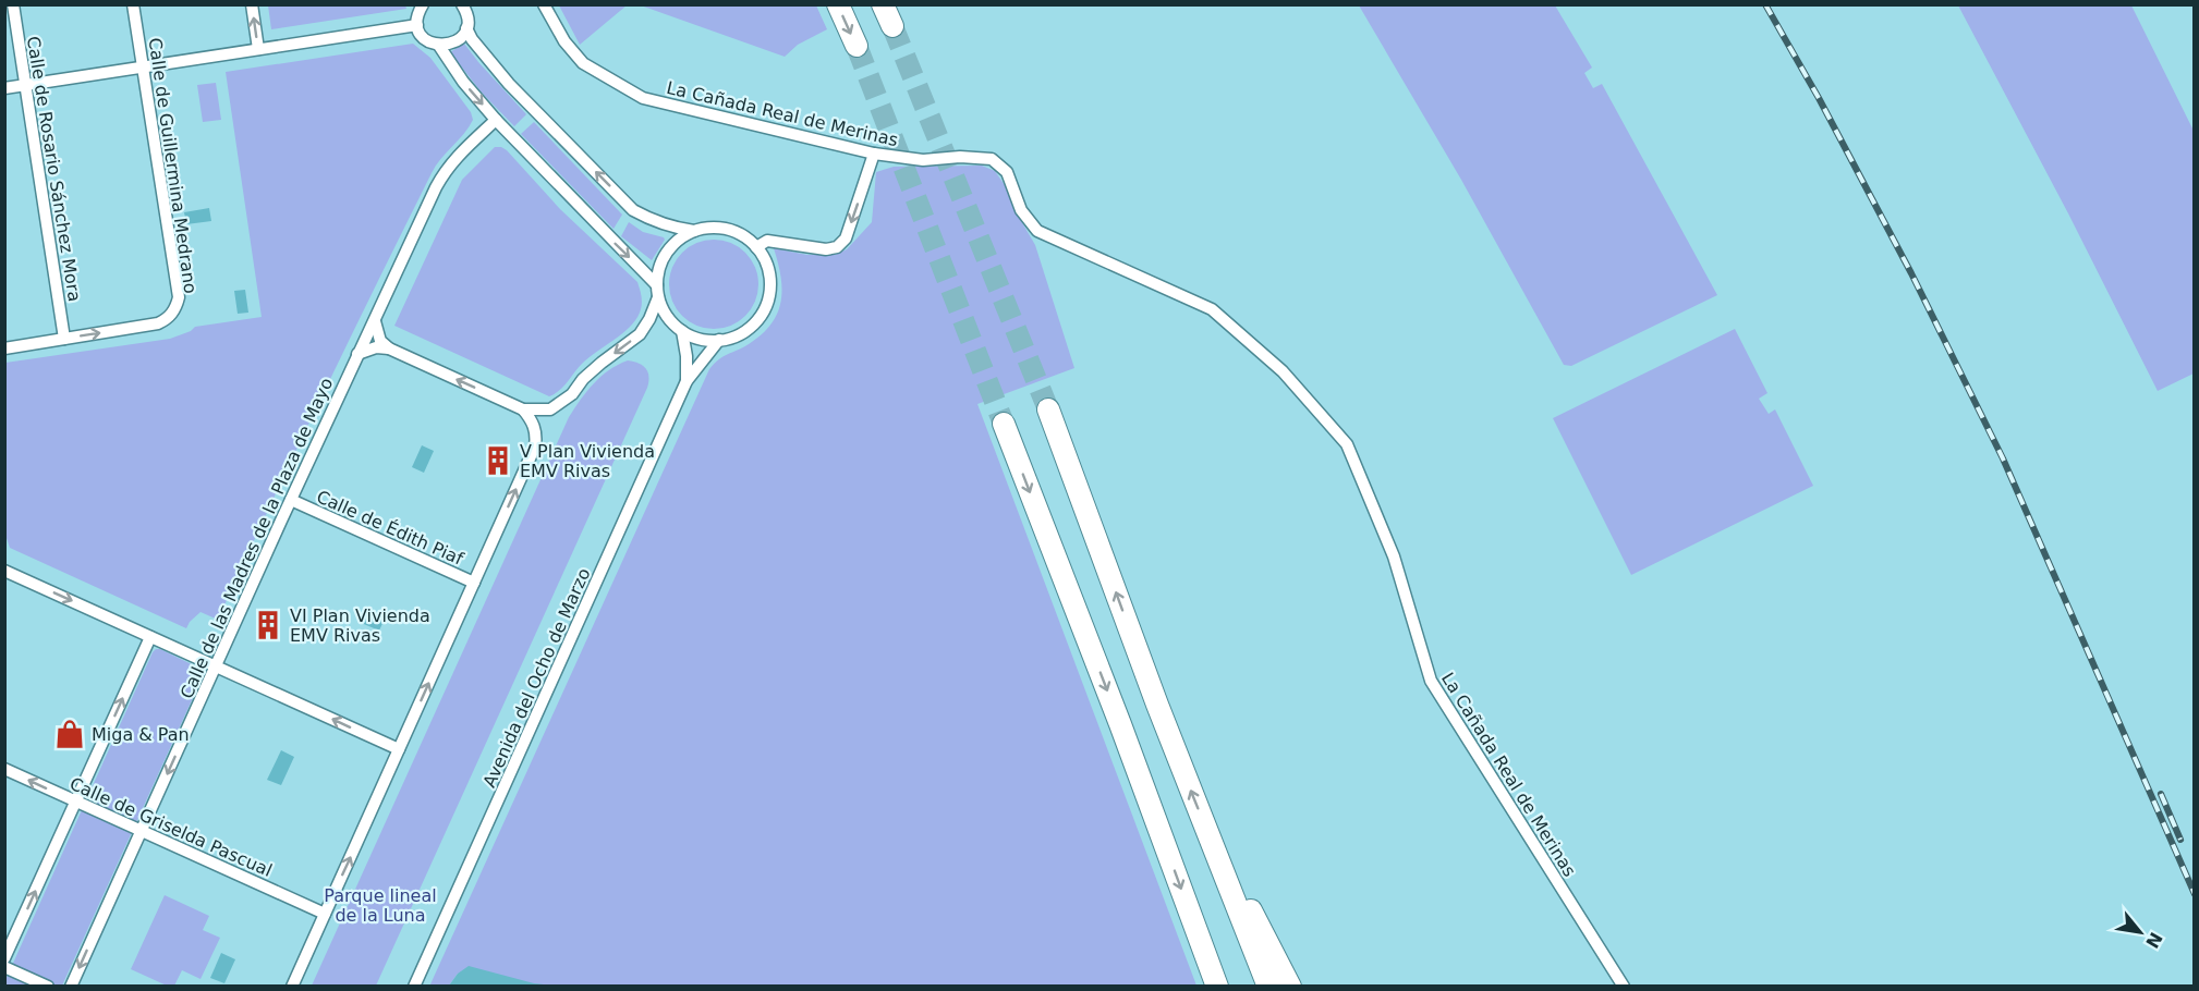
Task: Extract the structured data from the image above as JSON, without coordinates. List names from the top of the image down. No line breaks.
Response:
{"streets":{"street":["La Cañada Real de Merinas","Calle de Guillermina Medrano","Calle de Rosario Sánchez Mora","Calle de Édith Piaf","Calle de las Madres de la Plaza de Mayo","Avenida del Ocho de Marzo","Calle de Griselda Pascual"]},"crossings":[["Calle de Guillermina Medrano","Calle de Rosario Sánchez Mora"],["Calle de Édith Piaf","Calle de las Madres de la Plaza de Mayo"],["Calle de las Madres de la Plaza de Mayo","Calle de Griselda Pascual"]],"parks":["Parque lineal de la Luna"],"places":{"building":["V Plan Vivienda EMV Rivas","VI Plan Vivienda EMV Rivas"],"shop":["Miga & Pan"]},"north":"bottom right"}
